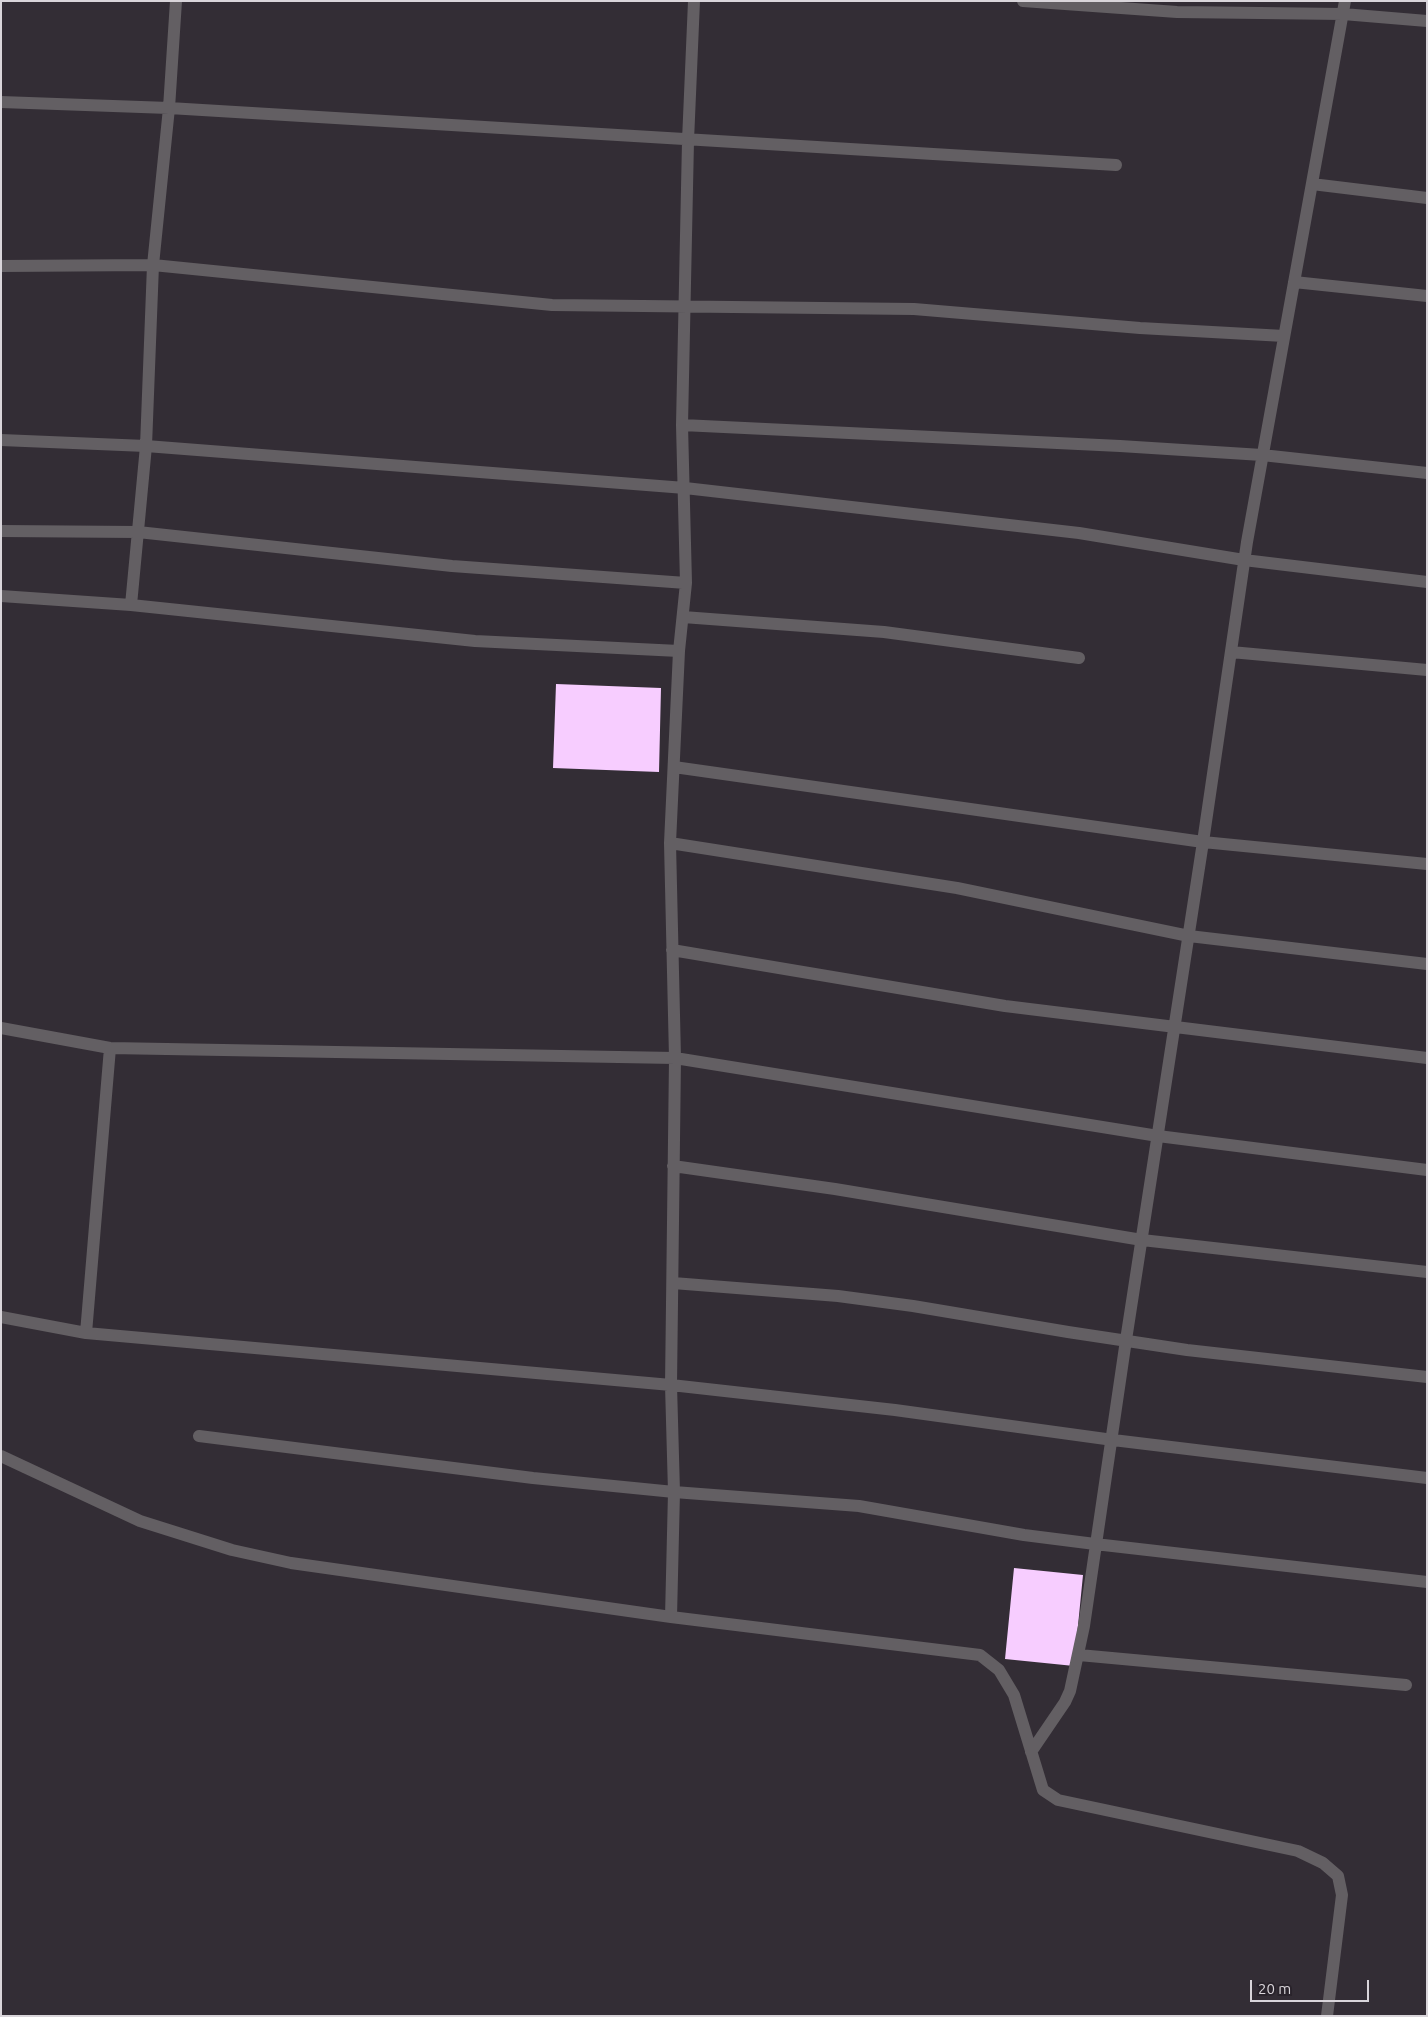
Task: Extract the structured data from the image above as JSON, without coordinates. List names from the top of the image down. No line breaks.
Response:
{"scale_bar":"20 m"}
